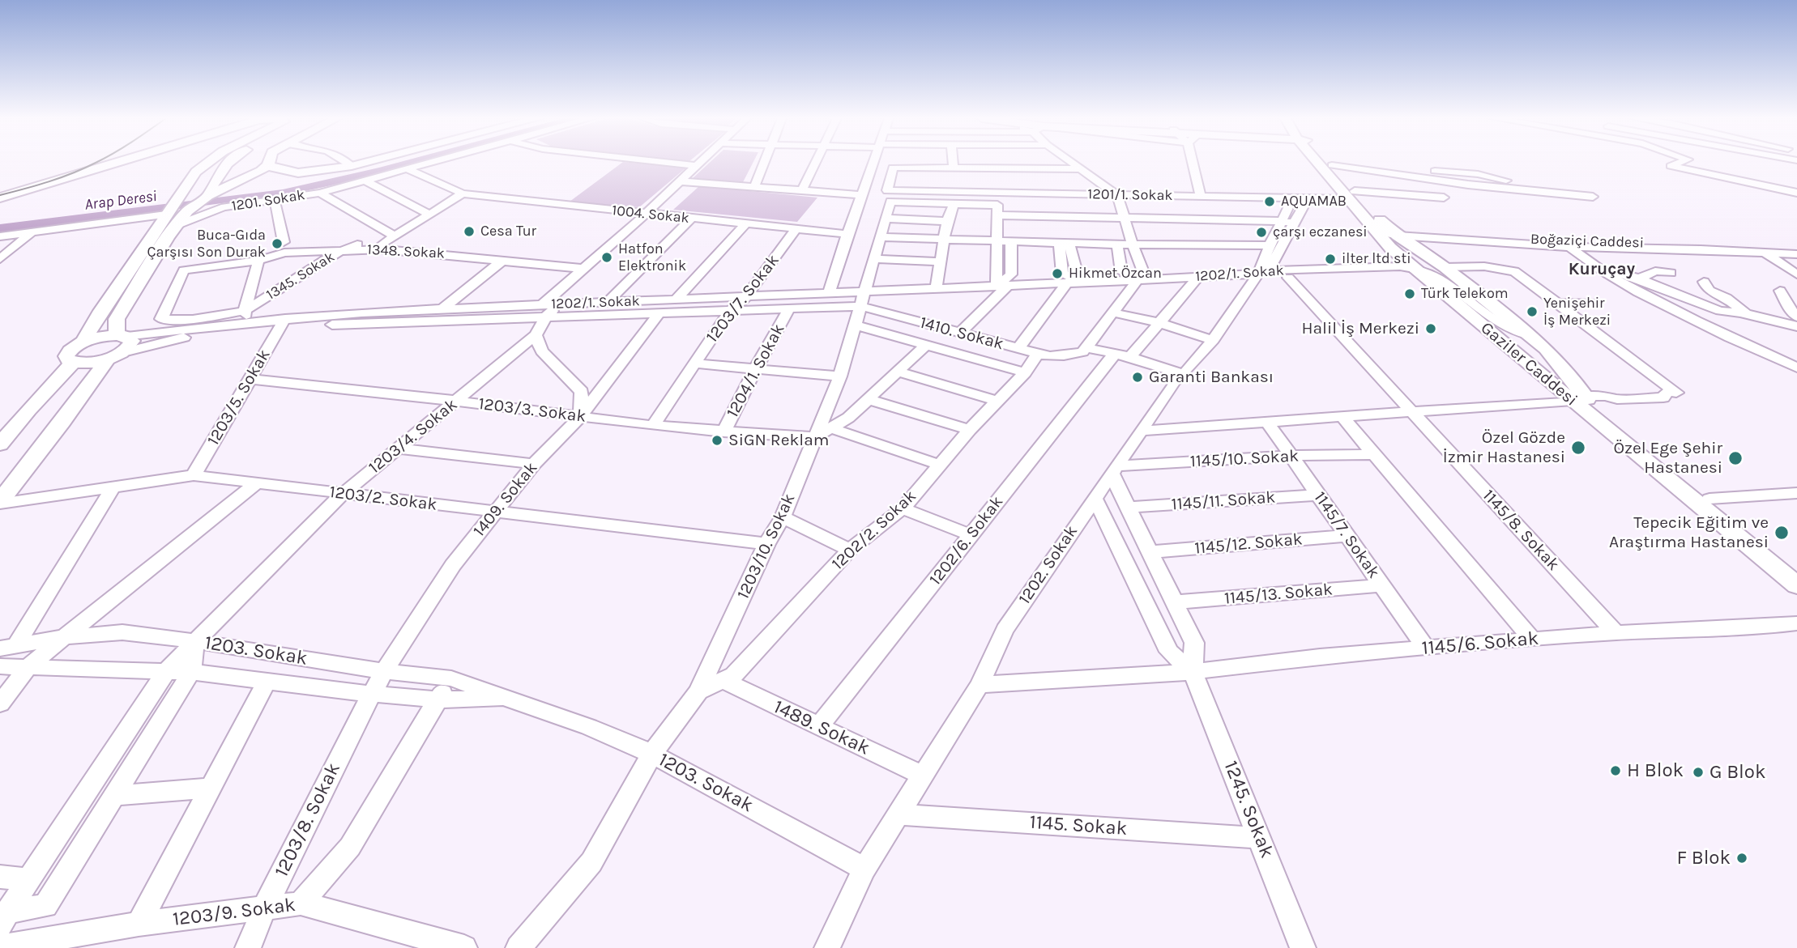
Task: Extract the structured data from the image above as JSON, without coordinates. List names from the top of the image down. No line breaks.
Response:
{"streets":{"main road":["1201. Sokak","Gaziler Caddesi"],"street":["1201/1. Sokak","1004. Sokak","Boğaziçi Caddesi","1348. Sokak","1202/1. Sokak","1345. Sokak","1203/7. Sokak","1410. Sokak","1204/1. Sokak","1203/5. Sokak","1203/3. Sokak","1203/4. Sokak","1145/10. Sokak","1203/2. Sokak","1409. Sokak","1145/11. Sokak","1202/2. Sokak","1145/8. Sokak","1145/7. Sokak","1202/6. Sokak","1145/12. Sokak","1203/10. Sokak","1202. Sokak","1145/13. Sokak","1145/6. Sokak","1203. Sokak","1489. Sokak","1245. Sokak","1203/8. Sokak","1145. Sokak","1203/9. Sokak"]},"crossings":[["1201/1. Sokak","Gaziler Caddesi"],["1201/1. Sokak","1203/10. Sokak"],["1201/1. Sokak","1202. Sokak"],["1201. Sokak","1004. Sokak"],["1201. Sokak","1202/1. Sokak"],["1004. Sokak","1203/7. Sokak"],["Boğaziçi Caddesi","Gaziler Caddesi"],["1348. Sokak","1345. Sokak"],["1202/1. Sokak","1345. Sokak"],["1202/1. Sokak","1203/7. Sokak"],["1202/1. Sokak","1410. Sokak"],["1202/1. Sokak","Gaziler Caddesi"],["1202/1. Sokak","1204/1. Sokak"],["1202/1. Sokak","1203/5. Sokak"],["1202/1. Sokak","1203/4. Sokak"],["1202/1. Sokak","1409. Sokak"],["1202/1. Sokak","1203/10. Sokak"],["1202/1. Sokak","1202. Sokak"],["1203/7. Sokak","1203/3. Sokak"],["1410. Sokak","1202/2. Sokak"],["1410. Sokak","1203/10. Sokak"],["1204/1. Sokak","1203/3. Sokak"],["1203/5. Sokak","1203/3. Sokak"],["1203/5. Sokak","1203/2. Sokak"],["1203/3. Sokak","1203/4. Sokak"],["1203/3. Sokak","1409. Sokak"],["1203/3. Sokak","1202/2. Sokak"],["1203/3. Sokak","1203/10. Sokak"],["1203/4. Sokak","1203/2. Sokak"],["1203/4. Sokak","1203. Sokak"],["1145/10. Sokak","1145/7. Sokak"],["1145/10. Sokak","1202. Sokak"],["1203/2. Sokak","1409. Sokak"],["1203/2. Sokak","1203/10. Sokak"],["1409. Sokak","1203. Sokak"],["1409. Sokak","1203/8. Sokak"],["1145/11. Sokak","1145/7. Sokak"],["1202/2. Sokak","1203/10. Sokak"],["1202/2. Sokak","1489. Sokak"],["1145/8. Sokak","1145/6. Sokak"],["1145/7. Sokak","1145/12. Sokak"],["1145/7. Sokak","1145/13. Sokak"],["1145/7. Sokak","1145/6. Sokak"],["1202/6. Sokak","1489. Sokak"],["1203/10. Sokak","1203. Sokak"],["1202. Sokak","1145/6. Sokak"],["1202. Sokak","1203. Sokak"],["1202. Sokak","1489. Sokak"],["1202. Sokak","1145. Sokak"],["1145/6. Sokak","1245. Sokak"],["1203. Sokak","1203/8. Sokak"],["1245. Sokak","1145. Sokak"],["1203/8. Sokak","1203/9. Sokak"]],"districts":["Kuruçay"],"water":["Arap Deresi"],"places":["AQUAMAB","Cesa Tur","çarşı eczanesi","Buca-Gıda Çarşısı Son Durak","Hatfon Elektronik","ilter ltd sti","Hikmet Özcan","Türk Telekom","Yenişehir İş Merkezi","Halil İş Merkezi","Garanti Bankası","SiGN Reklam","Özel Gözde İzmir Hastanesi","Özel Ege Şehir Hastanesi","Tepecik Eğitim ve Araştırma Hastanesi","H Blok","G Blok","F Blok"]}
